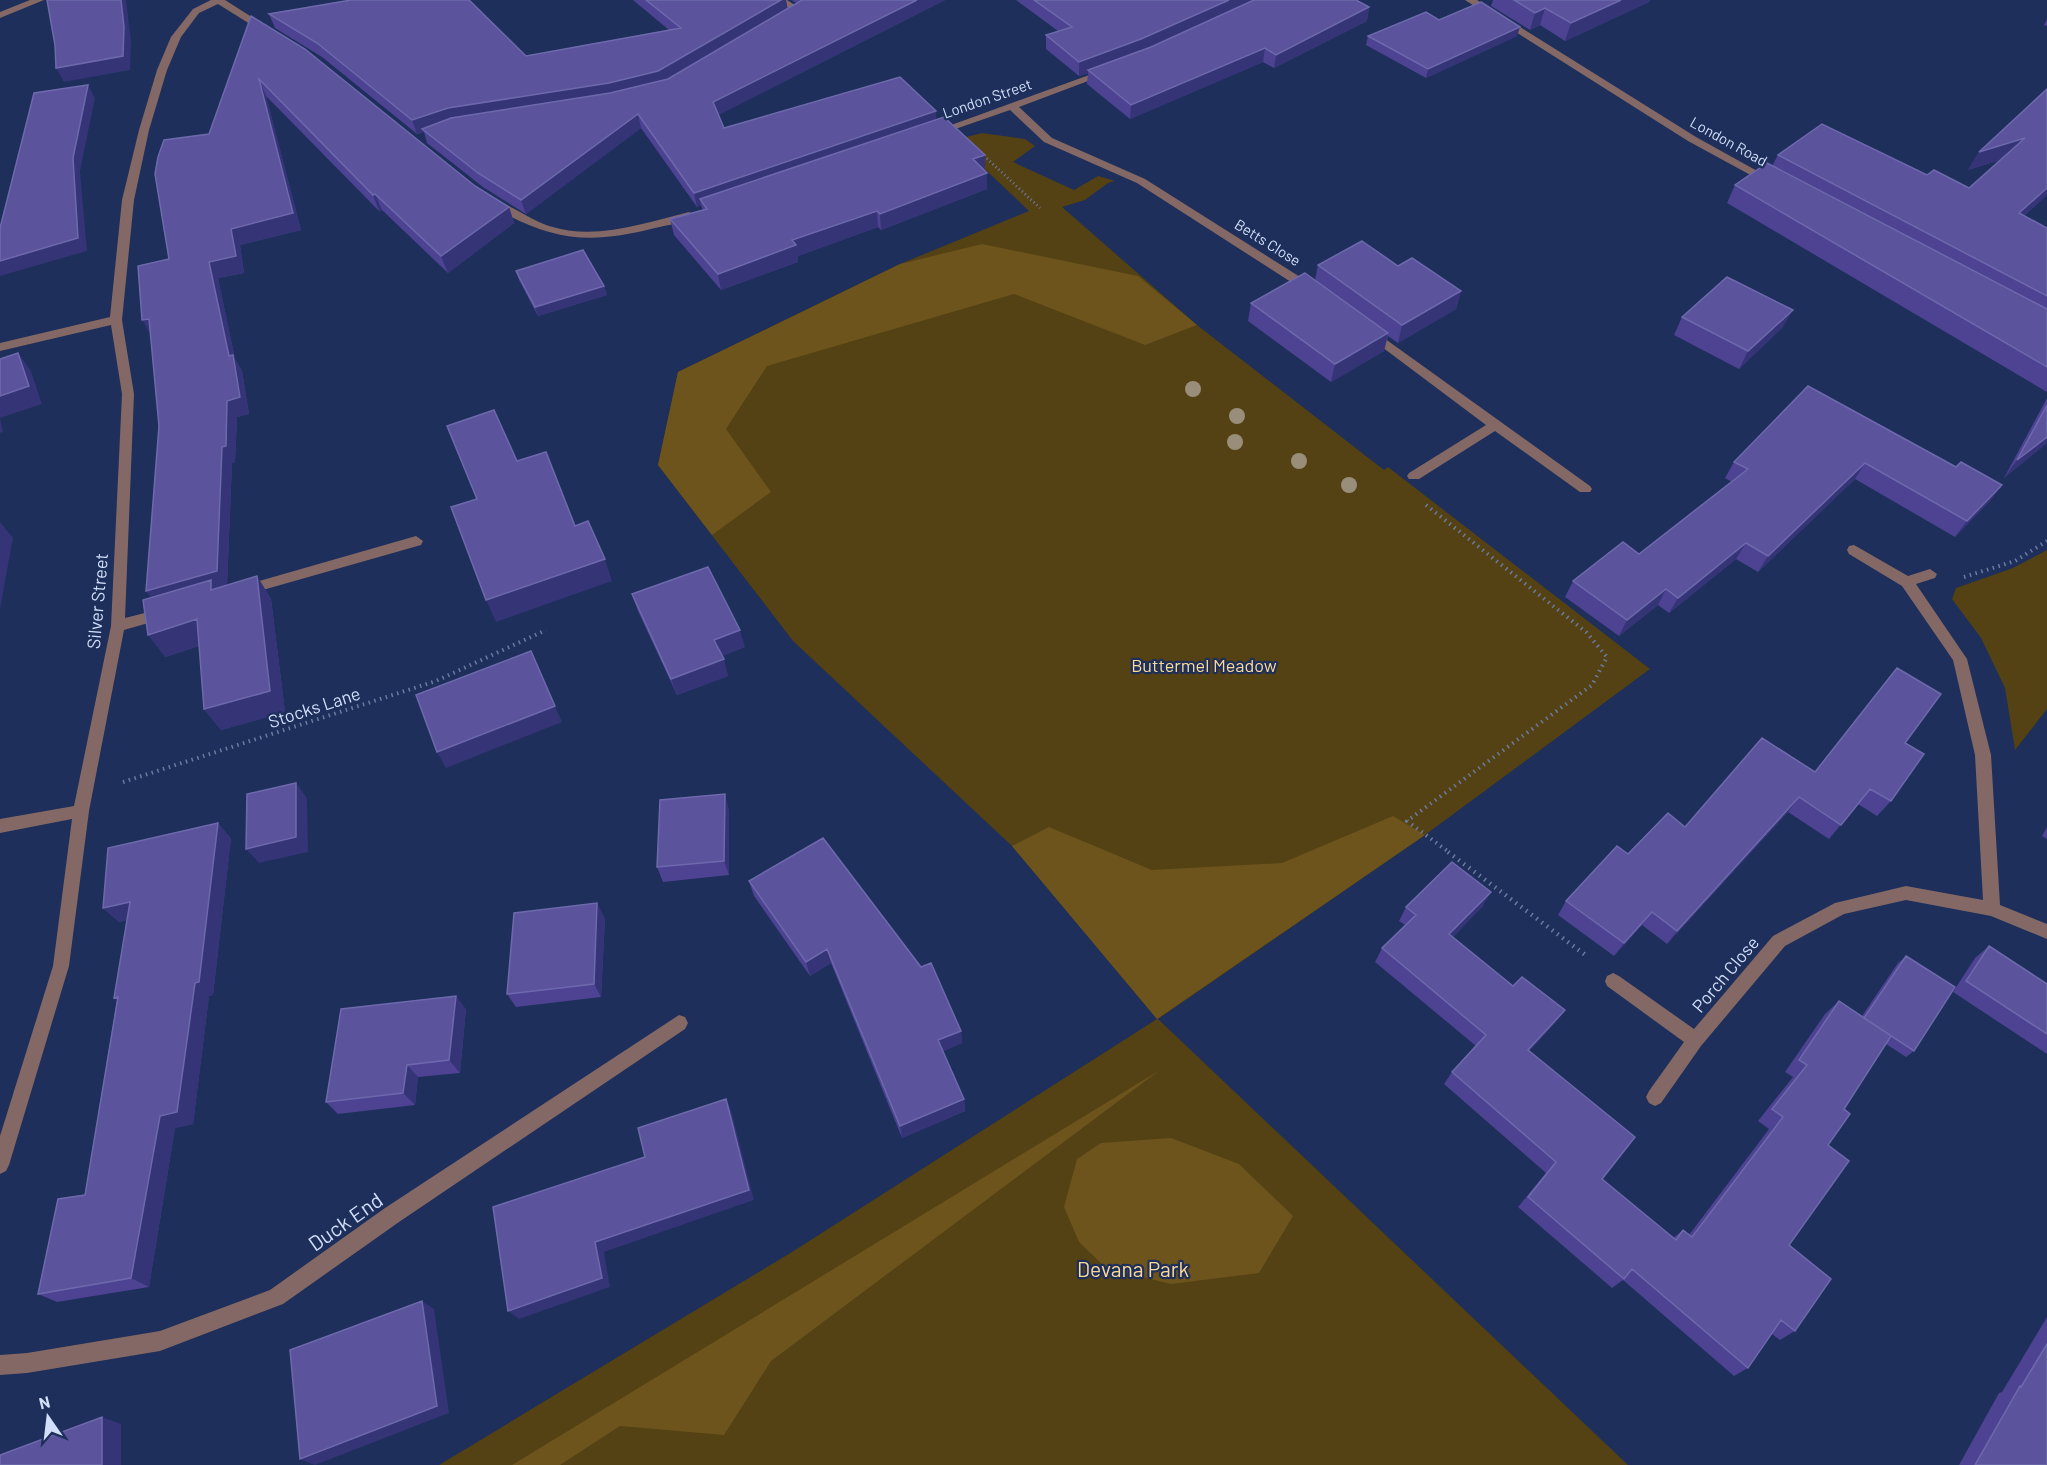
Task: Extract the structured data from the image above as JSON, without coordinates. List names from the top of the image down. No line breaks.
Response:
{"streets":{"street":["London Street","London Road","Betts Close","Silver Street","Porch Close","Duck End"],"path":["Stocks Lane"]},"crossings":[["London Street","Betts Close"],["Silver Street","Stocks Lane"]],"parks":["Buttermel Meadow","Devana Park"],"north":"top"}
